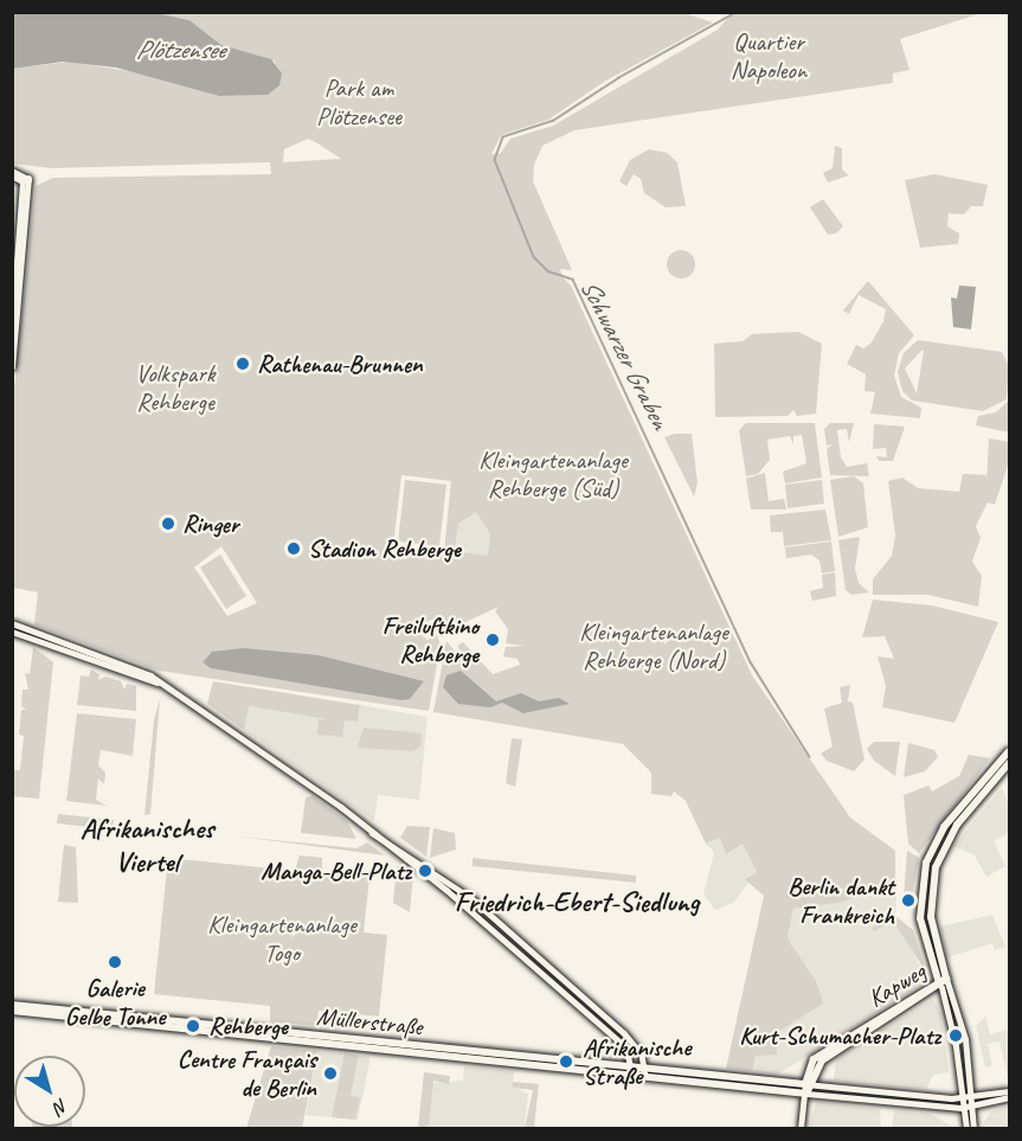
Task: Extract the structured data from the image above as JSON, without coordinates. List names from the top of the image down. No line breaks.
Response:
{"streets":{"main road":["Kapweg","Müllerstraße"]},"crossings":[["Kapweg","Müllerstraße"]],"districts":["Afrikanisches Viertel","Friedrich-Ebert-Siedlung"],"water":["Plötzensee","Schwarzer Graben"],"parks":["Quartier Napoleon","Park am Plötzensee","Volkspark Rehberge","Kleingartenanlage Rehberge (Süd)","Kleingartenanlage Rehberge (Nord)","Kleingartenanlage Togo"],"places":["Rathenau-Brunnen","Ringer","Stadion Rehberge","Freiluftkino Rehberge","Manga-Bell-Platz","Berlin dankt Frankreich","Galerie Gelbe Tonne","Rehberge","Kurt-Schumacher-Platz","Afrikanische Straße","Centre Français de Berlin"],"north":"bottom right"}
